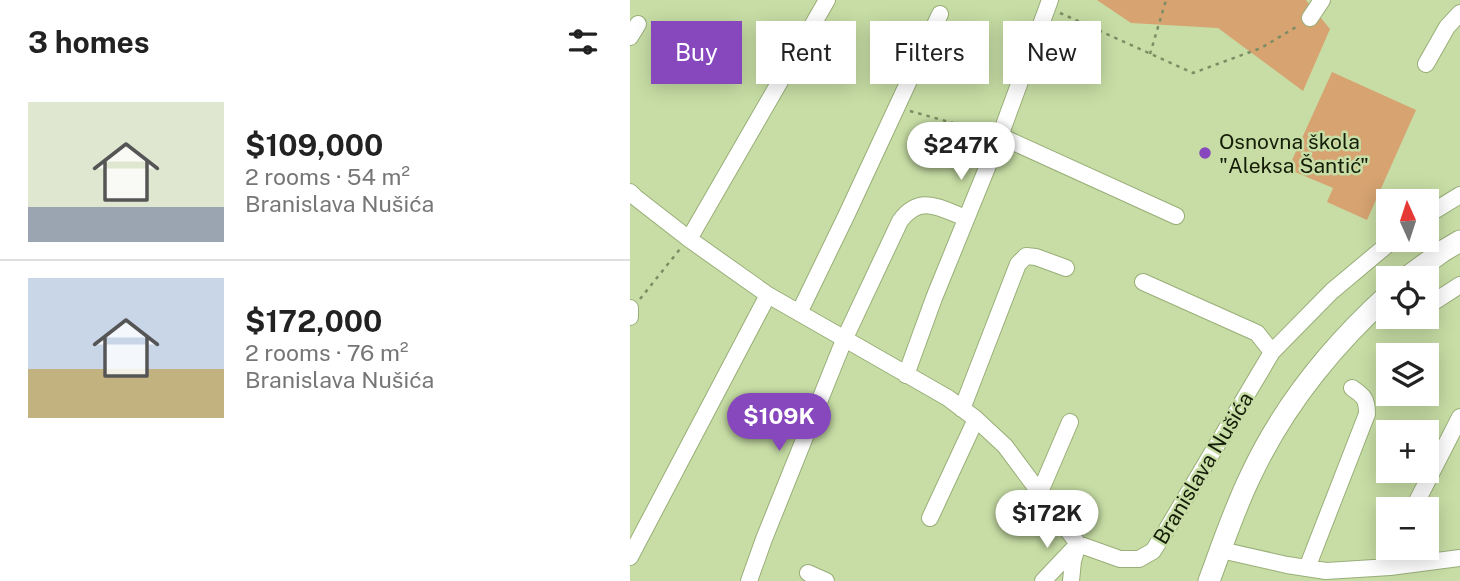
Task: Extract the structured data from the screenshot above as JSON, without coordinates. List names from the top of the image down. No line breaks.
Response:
{"streets":{"street":["Branislava Nušića"]},"places":["Osnovna škola \"Aleksa Šantić\""],"north":"top","page":{"heading":"3 homes","chip":["Buy","Rent","Filters","New"],"list":[{"name":"$109,000","note":"2 rooms · 54 m² · Branislava Nušića"},{"name":"$172,000","note":"2 rooms · 76 m² · Branislava Nušića"}],"price":["$247K","$109K","$172K"],"map_buttons":["+","−"]}}
